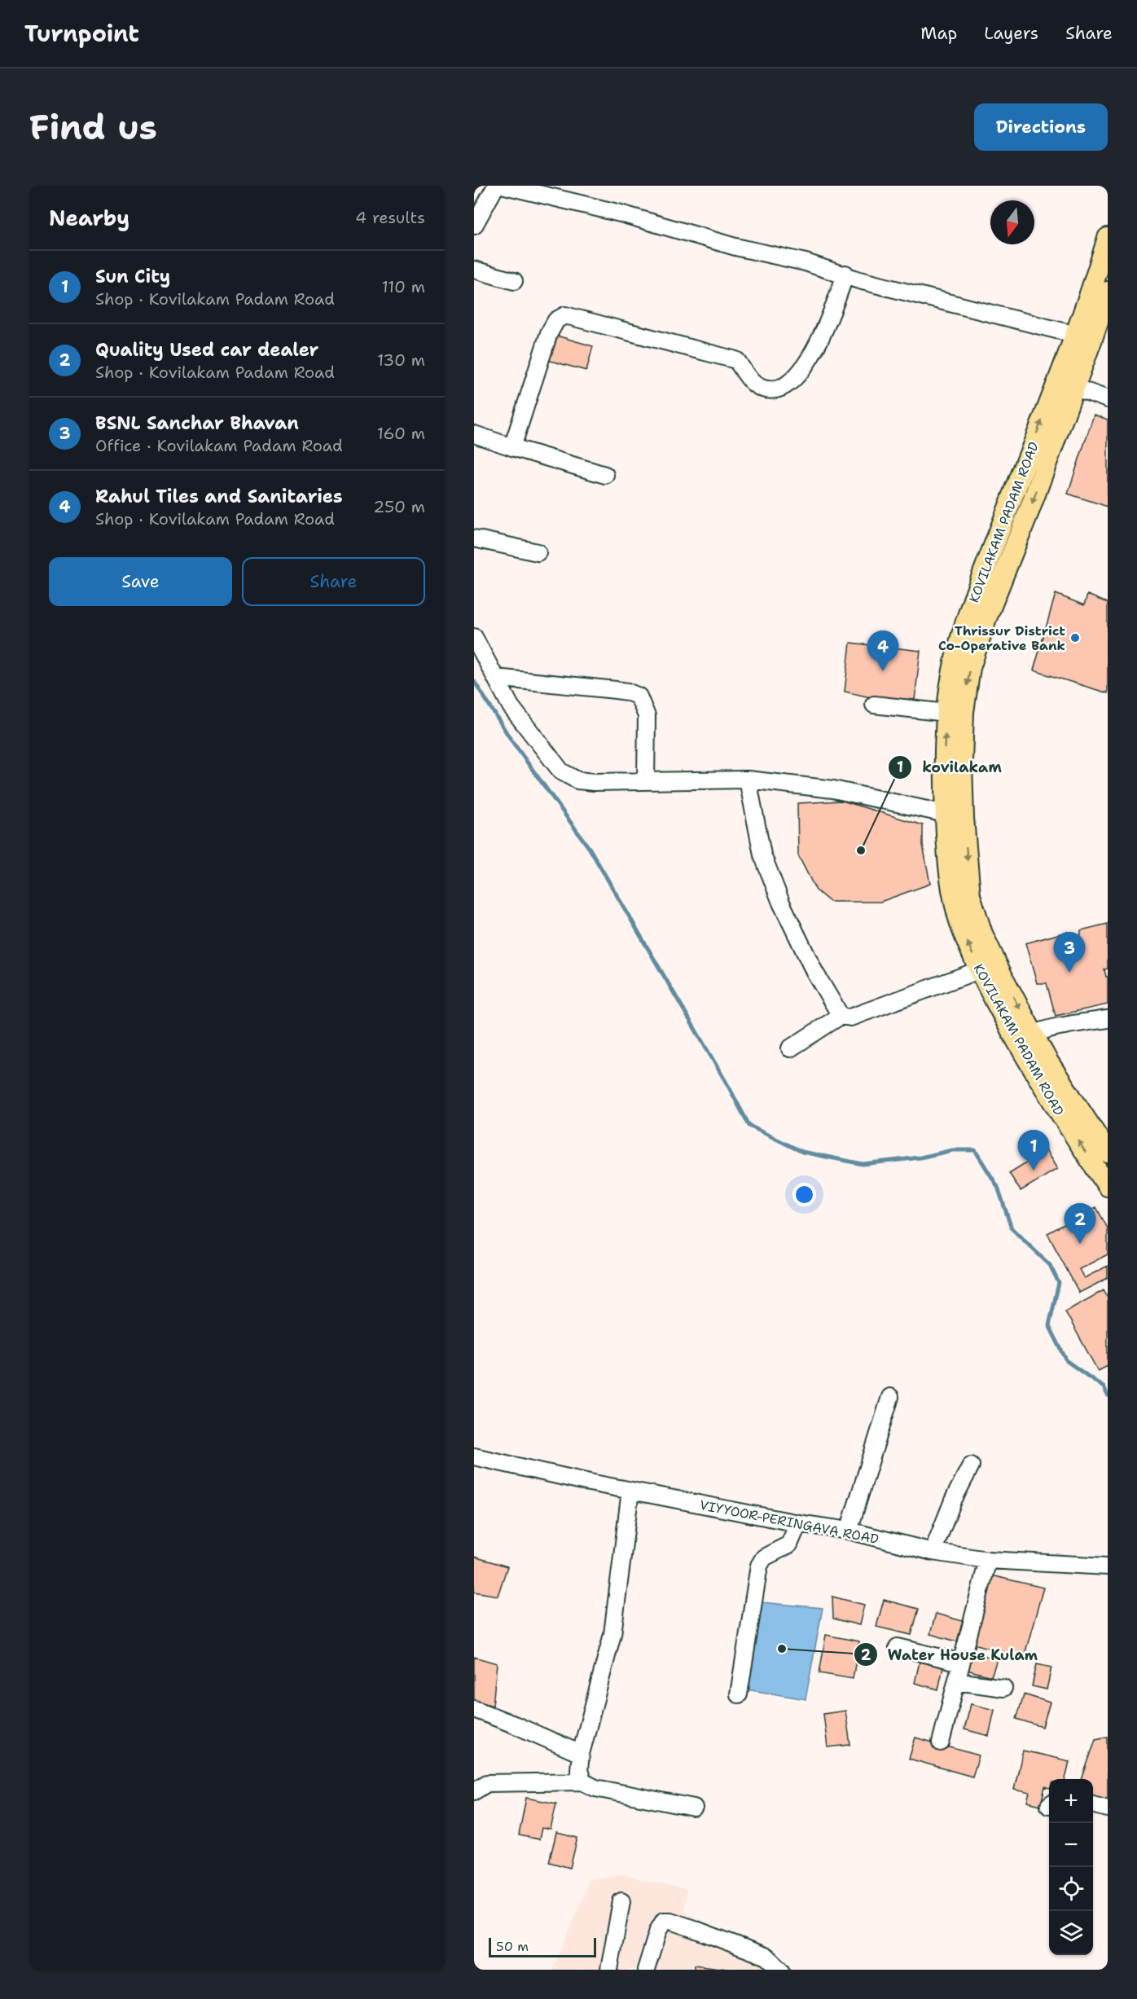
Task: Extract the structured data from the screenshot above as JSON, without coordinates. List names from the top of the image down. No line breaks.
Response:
{"streets":{"main road":["KOVILAKAM PADAM ROAD"],"street":["VIYYOOR-PERINGAVA ROAD"]},"places":["Thrissur District Co-Operative Bank","kovilakam","Water House Kulam"],"scale_bar":"50 m","north":"bottom","page":{"header":"Turnpoint","nav":["Map","Layers","Share"],"buttons":["Directions",["Save","Share"]],"title":"Find us","heading":["Nearby","4 results"],"list":[{"mark":"1","name":"Sun City","note":"Shop · Kovilakam Padam Road","value":"110 m"},{"mark":"2","name":"Quality Used car dealer","note":"Shop · Kovilakam Padam Road","value":"130 m"},{"mark":"3","name":"BSNL Sanchar Bhavan","note":"Office · Kovilakam Padam Road","value":"160 m"},{"mark":"4","name":"Rahul Tiles and Sanitaries","note":"Shop · Kovilakam Padam Road","value":"250 m"}],"pins":["4","3","1","2"],"map_buttons":["+","−"],"scale":"50 m"}}
